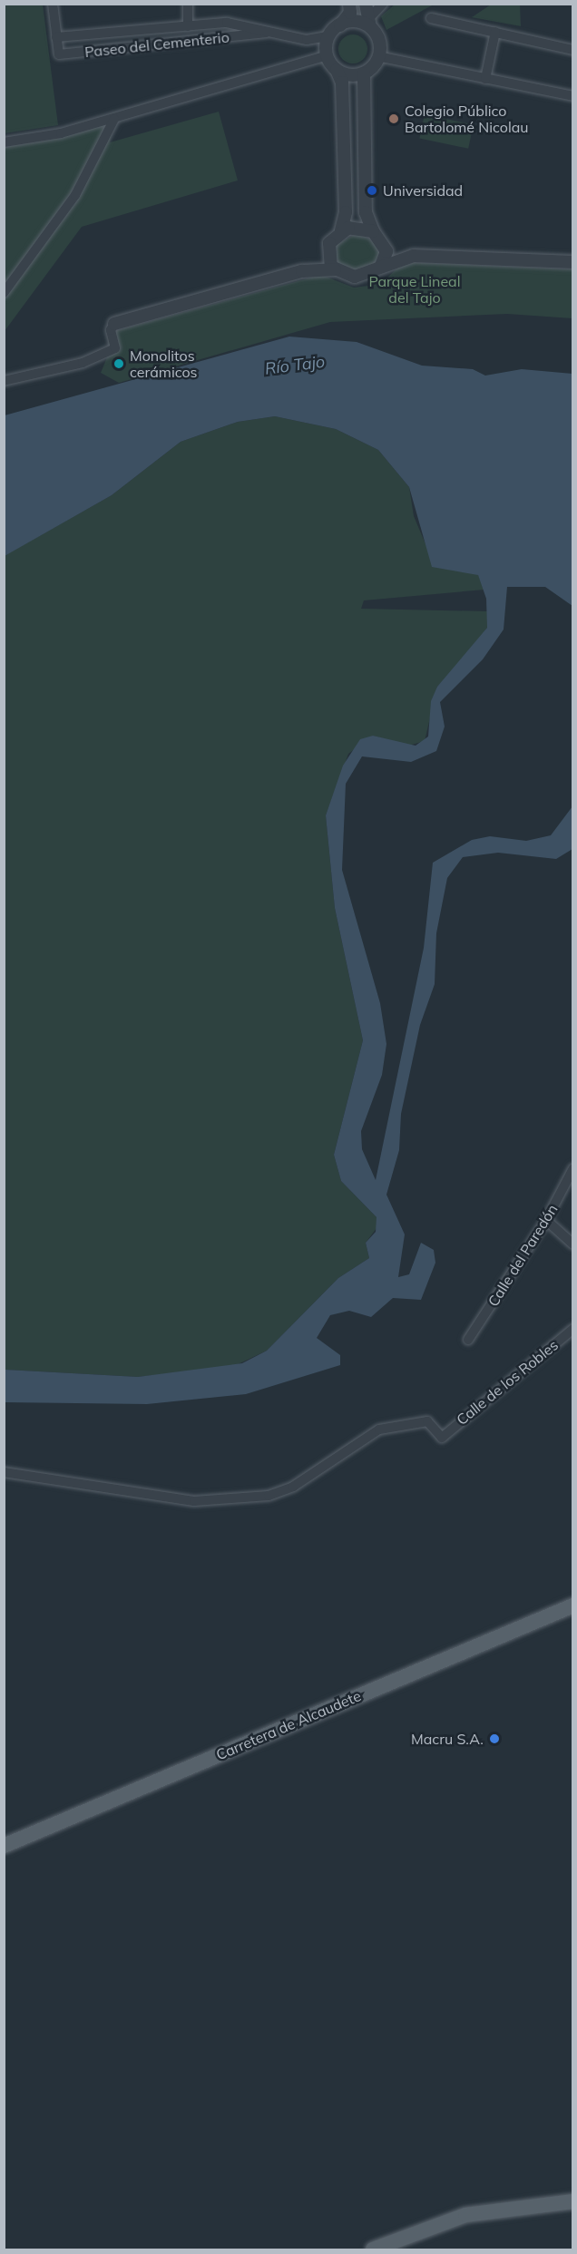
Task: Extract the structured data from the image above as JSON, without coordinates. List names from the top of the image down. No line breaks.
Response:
{"streets":{"main road":["Carretera de Alcaudete"],"street":["Paseo del Cementerio","Calle del Paredón","Calle de los Robles"]},"water":["Río Tajo"],"parks":["Parque Lineal del Tajo"],"places":["Colegio Público Bartolomé Nicolau","Universidad","Monolitos cerámicos","Macru S.A."]}
